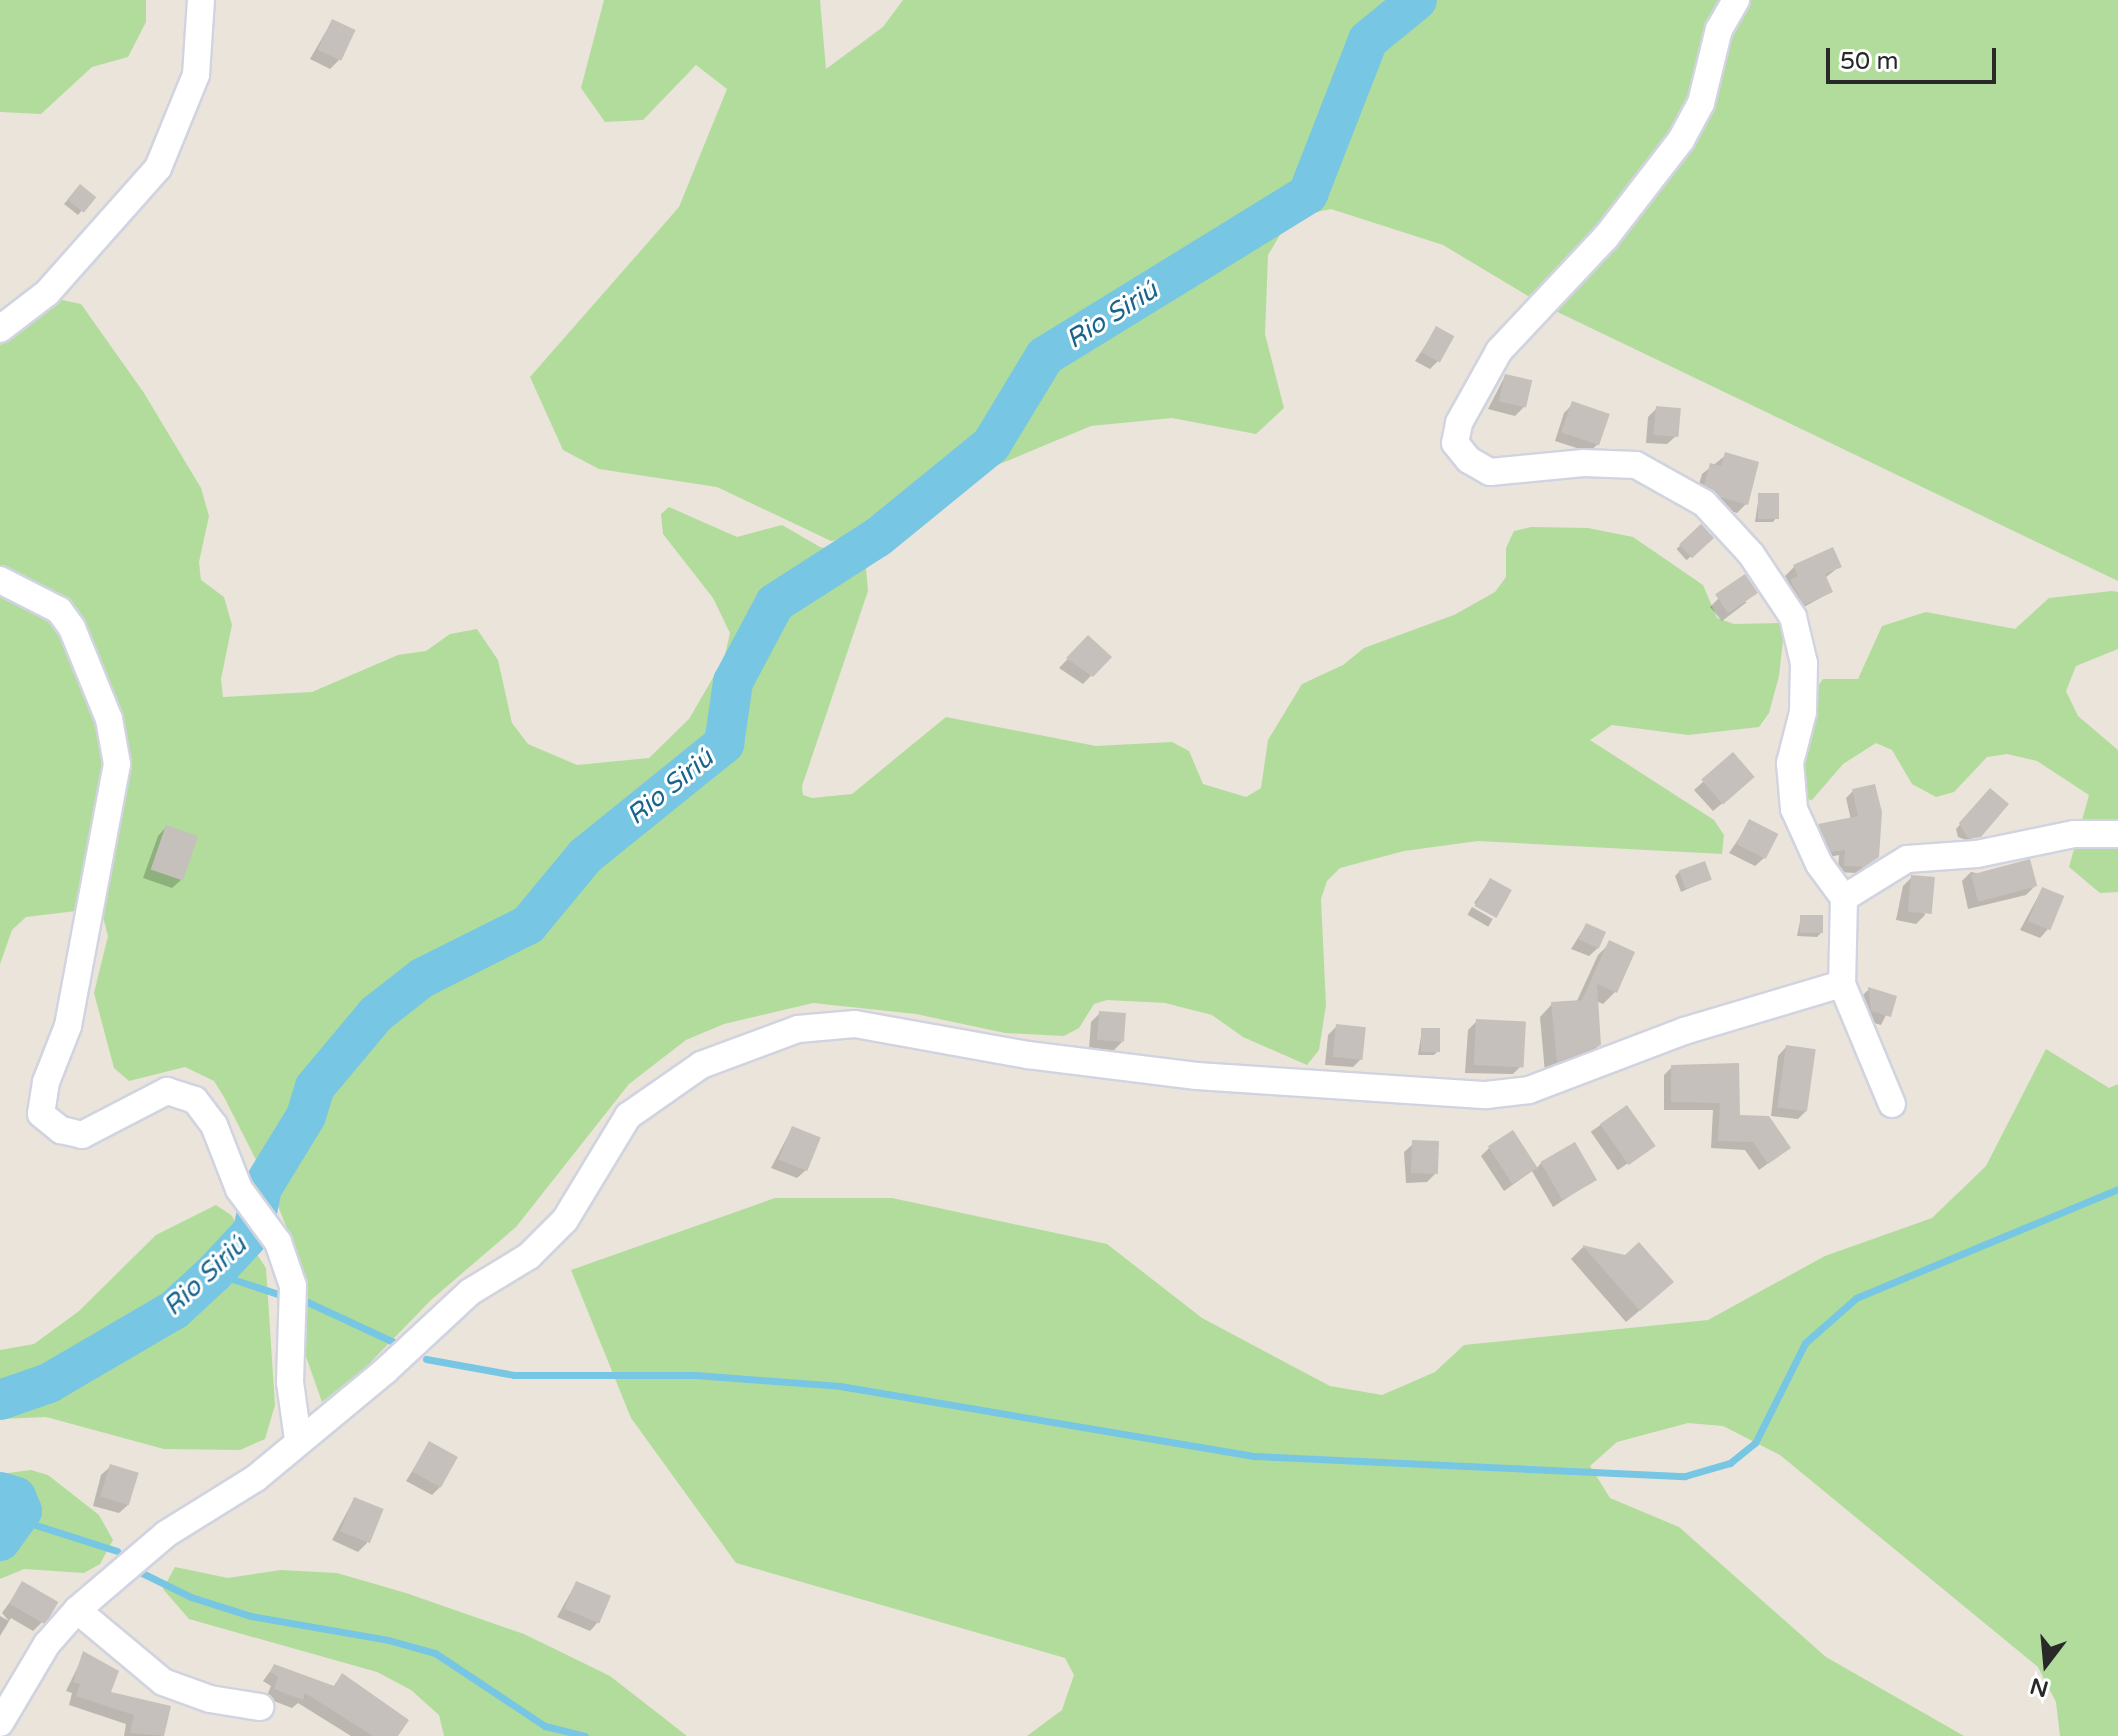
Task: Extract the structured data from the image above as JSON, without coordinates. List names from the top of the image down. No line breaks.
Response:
{"water":["Rio Siriú"],"scale_bar":"50 m","north":"bottom"}
